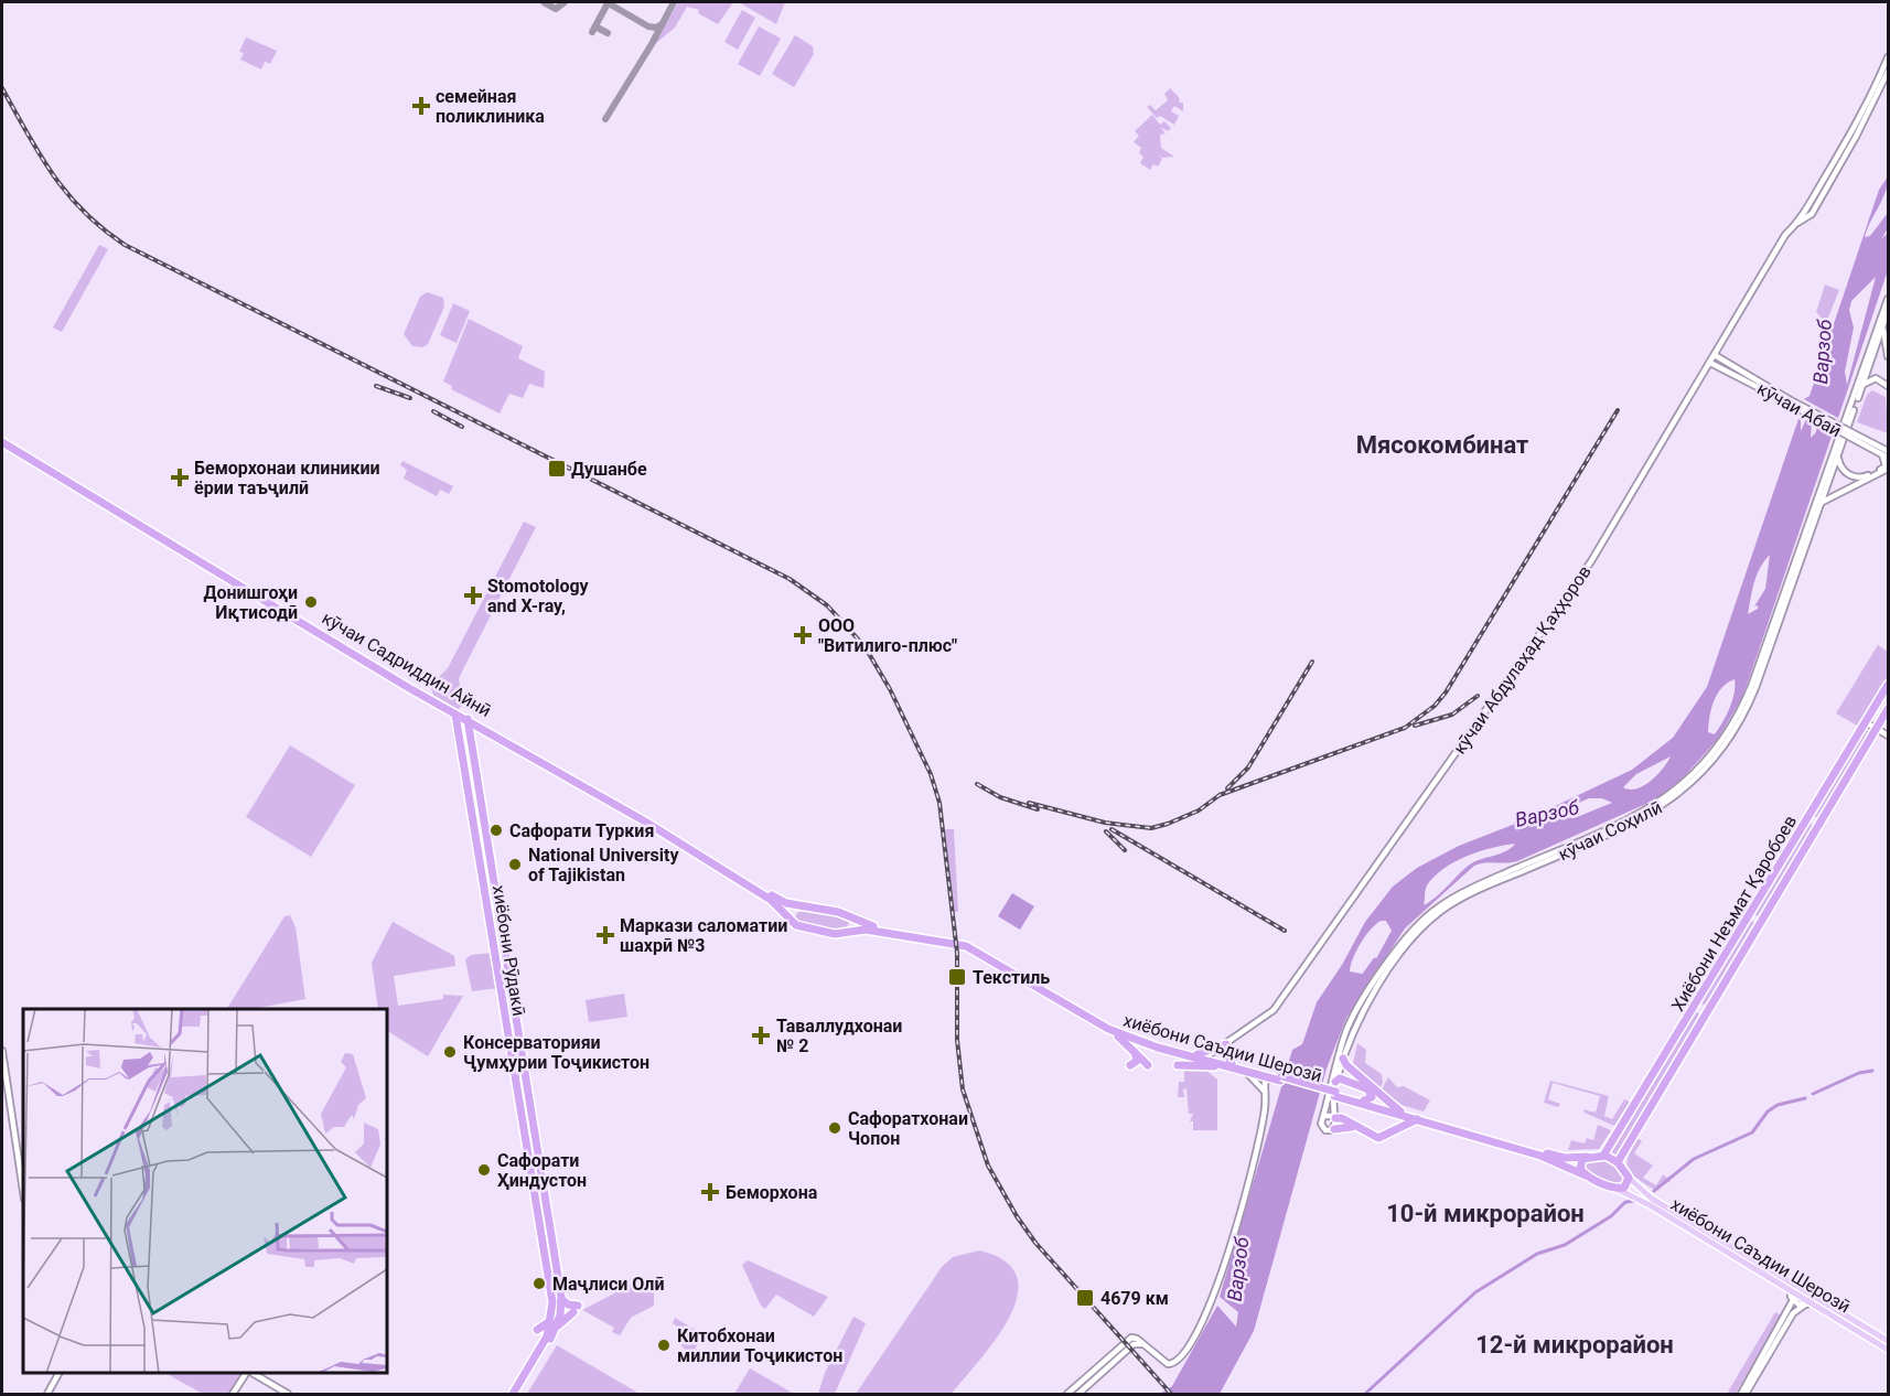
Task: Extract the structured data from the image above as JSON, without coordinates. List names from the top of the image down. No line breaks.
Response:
{"streets":{"highway":["кӯчаи Садриддин Айнӣ","Хиёбони Неъмат Қаробоев","хиёбони Рӯдакӣ","хиёбони Саъдии Шерозӣ"],"main road":["кӯчаи Абаӣ","кӯчаи Абдулаҳад Қаҳҳоров","кӯчаи Соҳилӣ"]},"crossings":[["кӯчаи Абаӣ","кӯчаи Абдулаҳад Қаҳҳоров"],["кӯчаи Садриддин Айнӣ","хиёбони Рӯдакӣ"],["кӯчаи Садриддин Айнӣ","хиёбони Саъдии Шерозӣ"],["кӯчаи Соҳилӣ","хиёбони Саъдии Шерозӣ"],["Хиёбони Неъмат Қаробоев","хиёбони Саъдии Шерозӣ"]],"districts":["Мясокомбинат","10-й микрорайон","12-й микрорайон"],"water":["Варзоб"],"places":{"health":["семейная поликлиника","Беморхонаи клиникии ёрии таъҷилӣ","Stomotology and X-ray,","ООО \"Витилиго-плюс\"","Маркази саломатии шахрӣ №3","Таваллудхонаи № 2","Беморхона"],"transit":["Душанбе","Текстиль","4679 км"],"other":["Донишгоҳи Иқтисодӣ","Сафорати Туркия","National University of Tajikistan","Консерваторияи Ҷумҳурии Тоҷикистон","Сафоратхонаи Чопон","Сафорати Ҳиндустон","Маҷлиси Олӣ","Китобхонаи миллии Тоҷикистон"]}}
